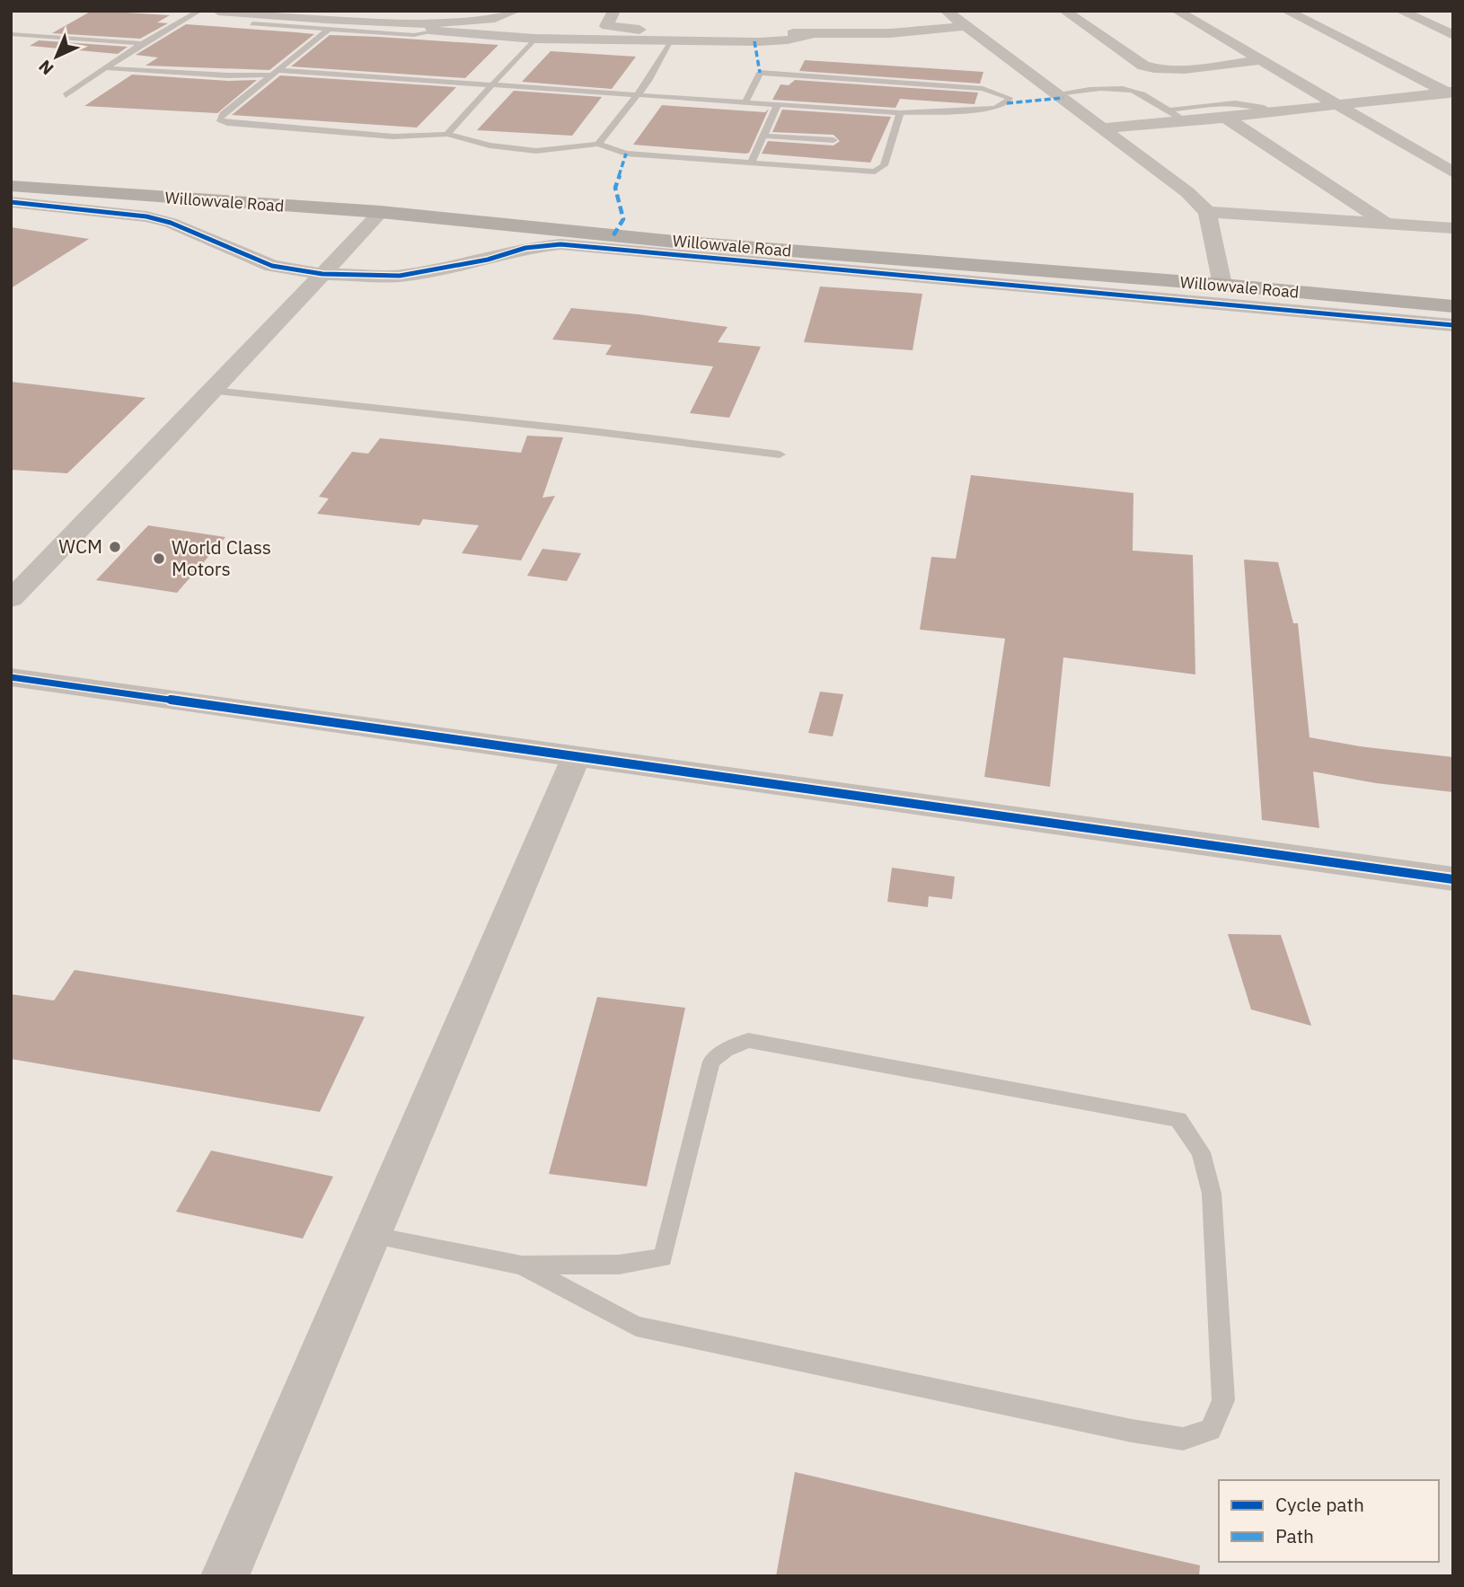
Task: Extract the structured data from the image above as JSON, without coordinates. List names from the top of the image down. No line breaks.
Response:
{"streets":{"main road":["Willowvale Road"]},"places":["WCM","World Class Motors"],"legend":["Cycle path","Path"],"north":"bottom left"}
